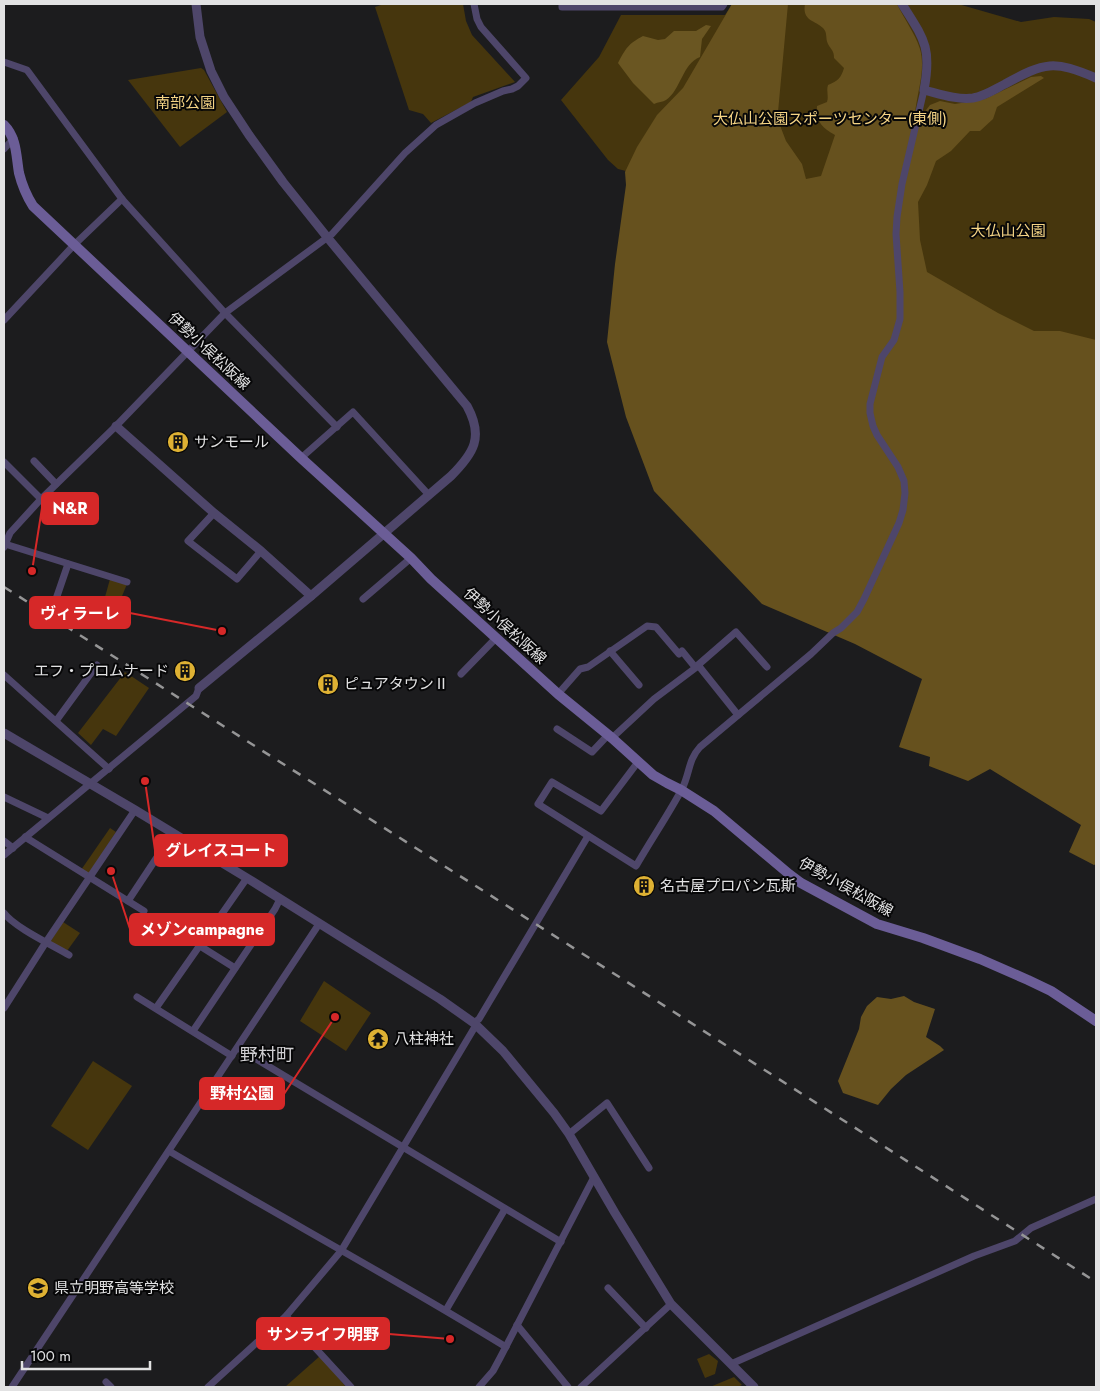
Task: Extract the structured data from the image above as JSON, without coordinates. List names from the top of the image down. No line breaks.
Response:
{"streets":{"main road":["伊勢小俣松阪線"]},"districts":["野村町"],"parks":["南部公園","大仏山公園スポーツセンター(東側)","大仏山公園"],"places":{"building":["サンモール","エフ・プロムナード","ピュアタウンⅡ","名古屋プロパン瓦斯"],"other":["N&R","ヴィラーレ","グレイスコート","メゾンcampagne","野村公園","サンライフ明野"],"temple":["八柱神社"],"school or university":["県立明野高等学校"]},"scale_bar":"100 m"}
